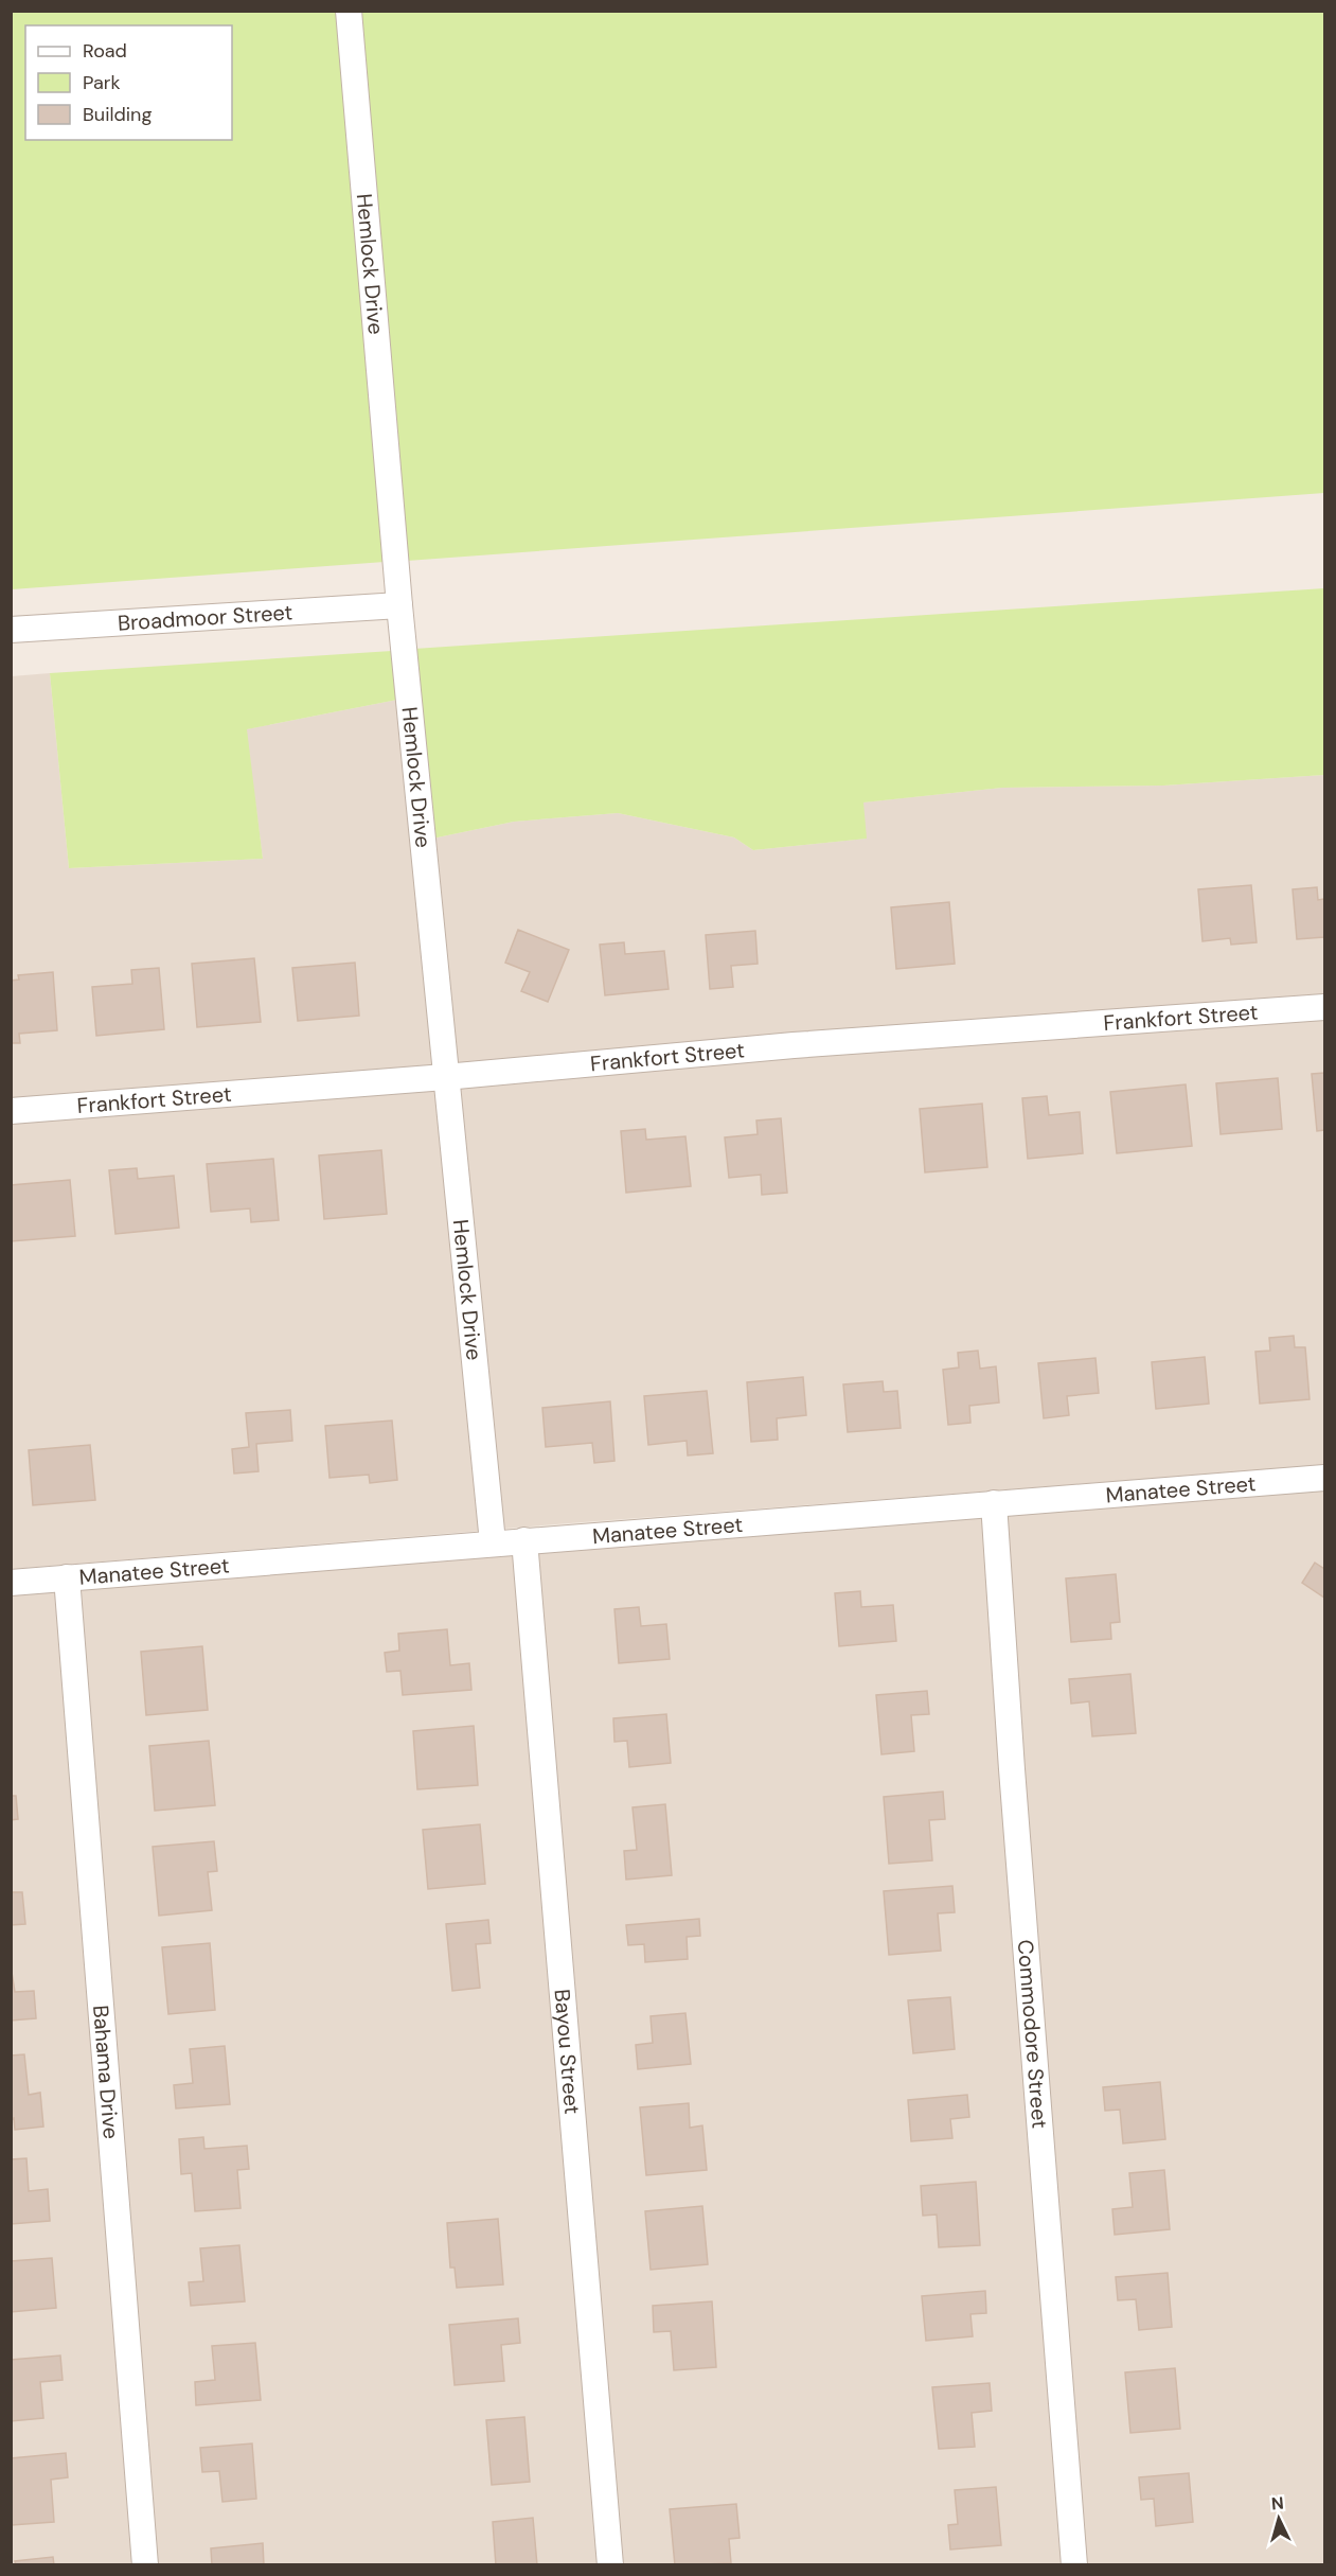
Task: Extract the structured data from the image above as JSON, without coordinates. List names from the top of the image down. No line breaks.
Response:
{"streets":{"street":["Hemlock Drive","Broadmoor Street","Frankfort Street","Manatee Street","Commodore Street","Bayou Street","Bahama Drive"]},"crossings":[["Hemlock Drive","Broadmoor Street"],["Hemlock Drive","Frankfort Street"],["Hemlock Drive","Manatee Street"],["Manatee Street","Commodore Street"],["Manatee Street","Bayou Street"],["Manatee Street","Bahama Drive"]],"legend":["Road","Park","Building"],"north":"top"}
